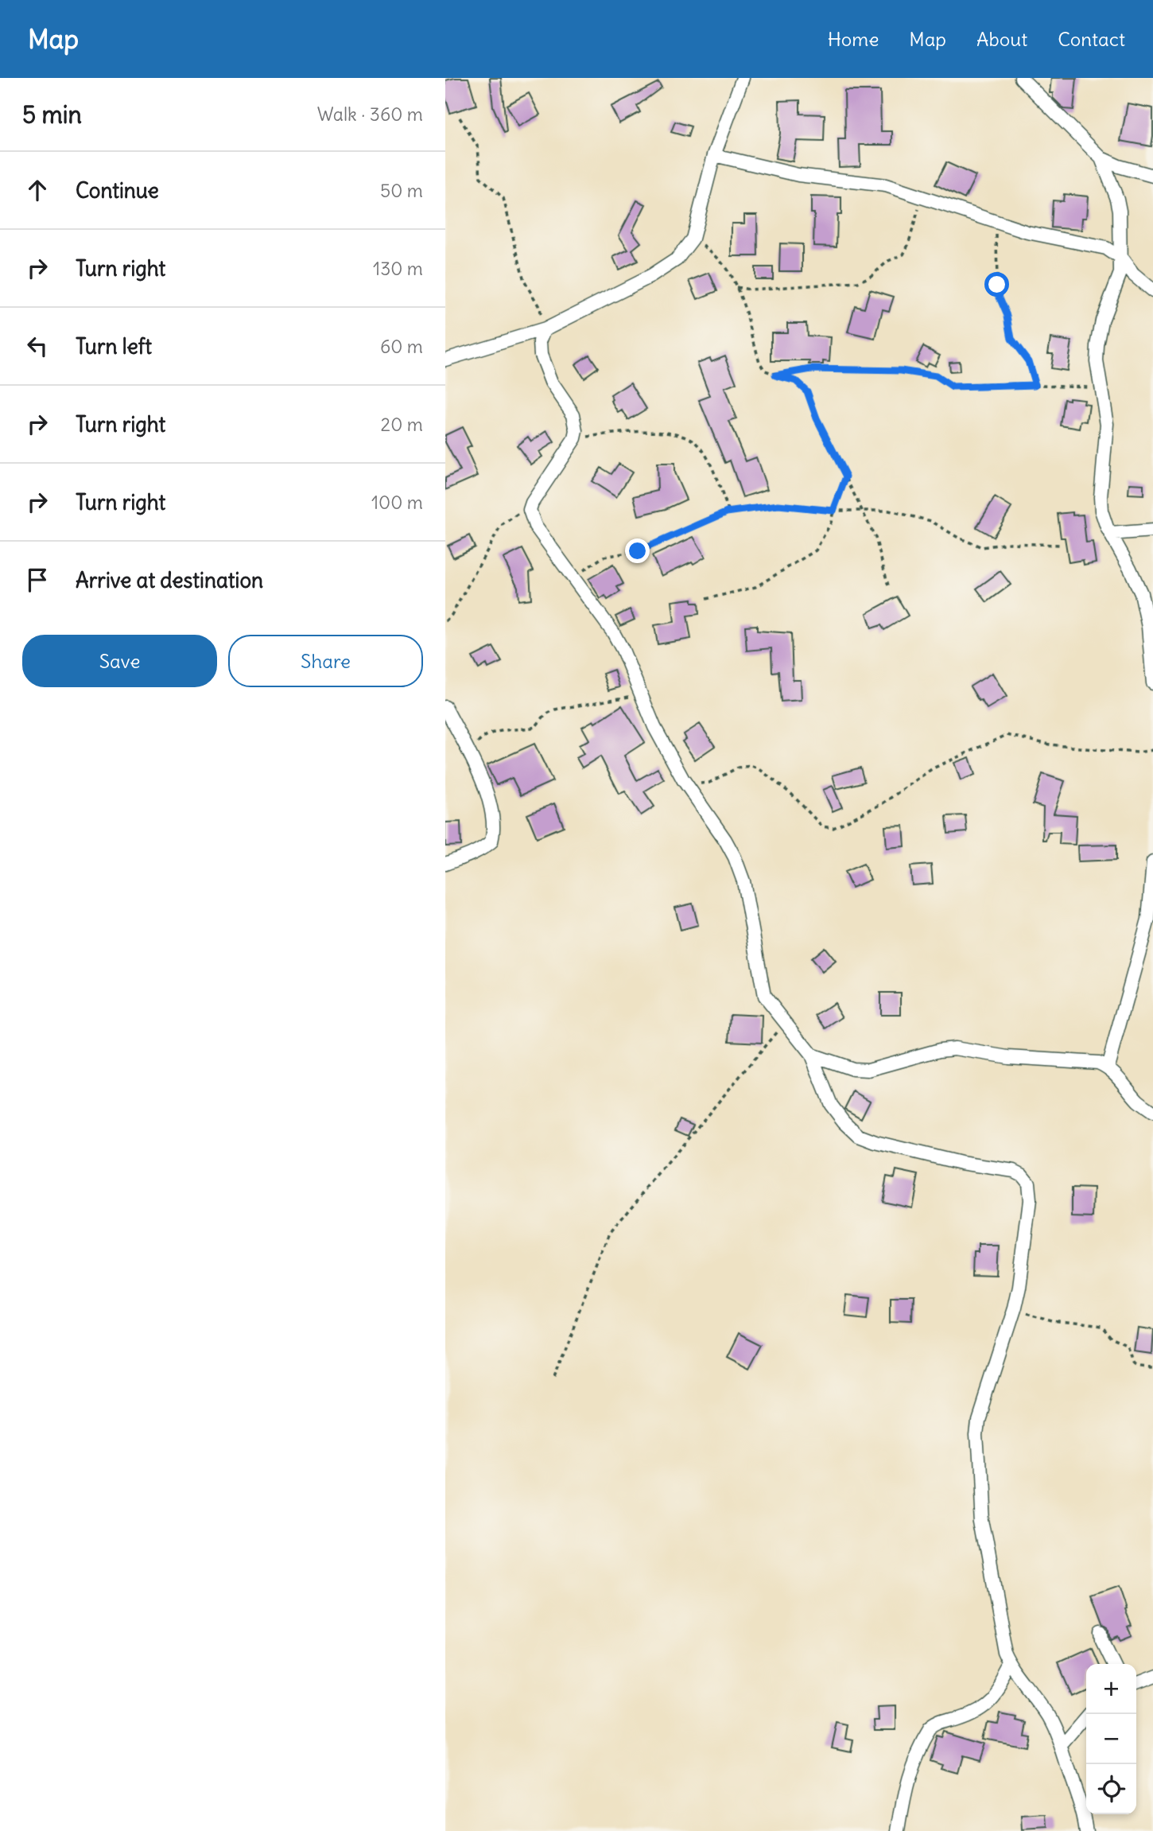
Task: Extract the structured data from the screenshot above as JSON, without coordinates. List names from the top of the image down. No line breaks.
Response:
{"page":{"header":"Map","nav":["Home","Map","About","Contact"],"heading":["5 min","Walk · 360 m"],"list":[["Continue","50 m"],["Turn right","130 m"],["Turn left","60 m"],["Turn right","20 m"],["Turn right","100 m"],"Arrive at destination"],"buttons":["Save","Share"],"map_buttons":["+","−"]}}
